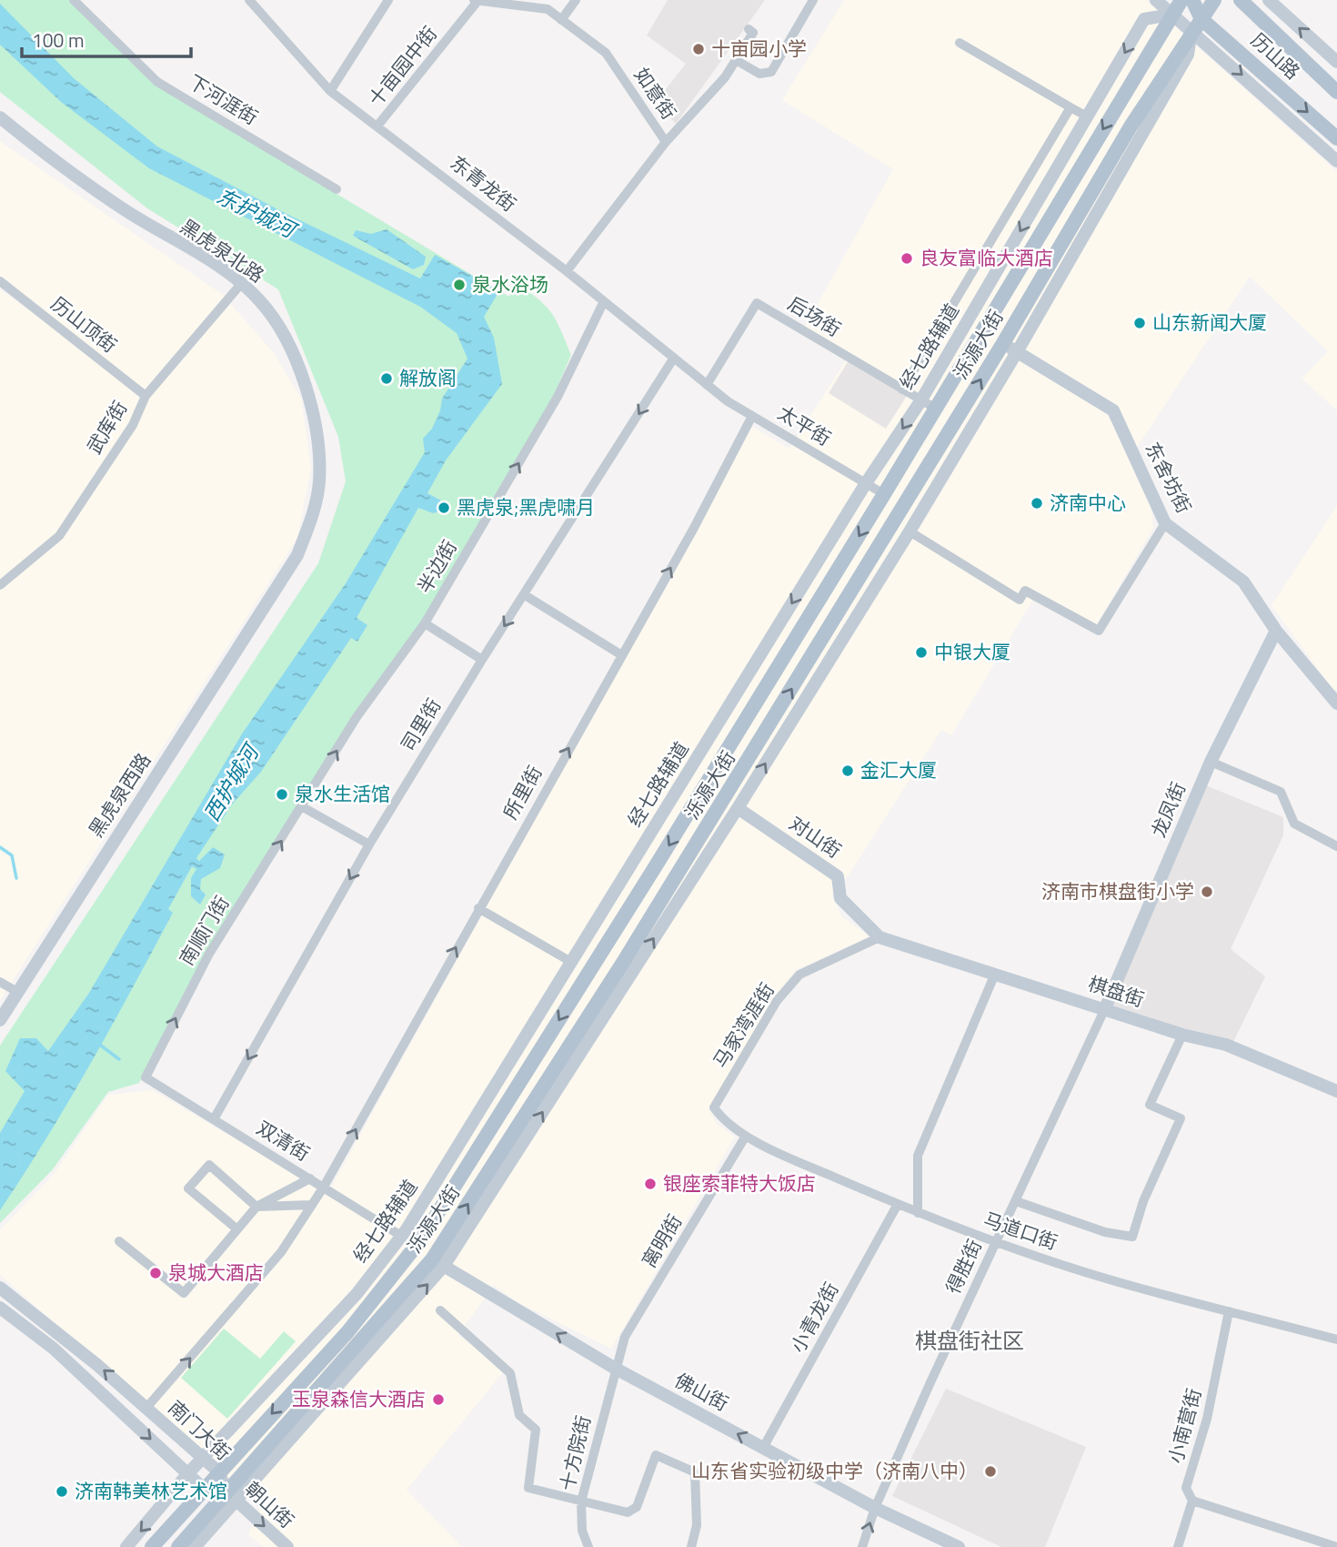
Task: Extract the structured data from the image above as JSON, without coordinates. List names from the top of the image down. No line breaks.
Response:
{"streets":{"main road":["历山路","泺源大街"],"street":["十亩园中街","如意街","下河涯街","东青龙街","黑虎泉北路","后场街","历山顶街","经七路辅道","太平街","武库街","东舍坊街","半边街","司里街","所里街","黑虎泉西路","龙凤街","对山街","南顺门街","棋盘街","马家湾涯街","双清街","马道口街","离明街","得胜街","小青龙街","佛山街","小南营街","南门大街","十方院街","朝山街"]},"crossings":[["历山路","泺源大街"],["十亩园中街","如意街"],["十亩园中街","东青龙街"],["如意街","东青龙街"],["东青龙街","后场街"],["东青龙街","太平街"],["东青龙街","半边街"],["东青龙街","司里街"],["黑虎泉北路","武库街"],["黑虎泉北路","黑虎泉西路"],["后场街","泺源大街"],["后场街","经七路辅道"],["后场街","太平街"],["历山顶街","武库街"],["泺源大街","经七路辅道"],["泺源大街","太平街"],["泺源大街","东舍坊街"],["泺源大街","佛山街"],["泺源大街","南门大街"],["泺源大街","朝山街"],["经七路辅道","太平街"],["经七路辅道","双清街"],["经七路辅道","南门大街"],["太平街","所里街"],["东舍坊街","龙凤街"],["半边街","南顺门街"],["司里街","双清街"],["所里街","双清街"],["所里街","南门大街"],["龙凤街","棋盘街"],["龙凤街","得胜街"],["对山街","棋盘街"],["对山街","马家湾涯街"],["南顺门街","双清街"],["棋盘街","马家湾涯街"],["棋盘街","马道口街"],["棋盘街","得胜街"],["马家湾涯街","马道口街"],["马道口街","离明街"],["马道口街","得胜街"],["马道口街","小青龙街"],["马道口街","小南营街"],["离明街","佛山街"],["离明街","十方院街"],["得胜街","佛山街"],["小青龙街","佛山街"],["佛山街","十方院街"],["南门大街","朝山街"]],"one_way":["半边街","司里街","所里街","南顺门街","佛山街","朝山街"],"districts":["棋盘街社区"],"water":["东护城河","西护城河"],"places":["十亩园小学","良友富临大酒店","泉水浴场","山东新闻大厦","解放阁","济南中心","黑虎泉;黑虎啸月","中银大厦","金汇大厦","泉水生活馆","济南市棋盘街小学","银座索菲特大饭店","泉城大酒店","玉泉森信大酒店","山东省实验初级中学（济南八中）","济南韩美林艺术馆"],"scale_bar":"100 m"}
